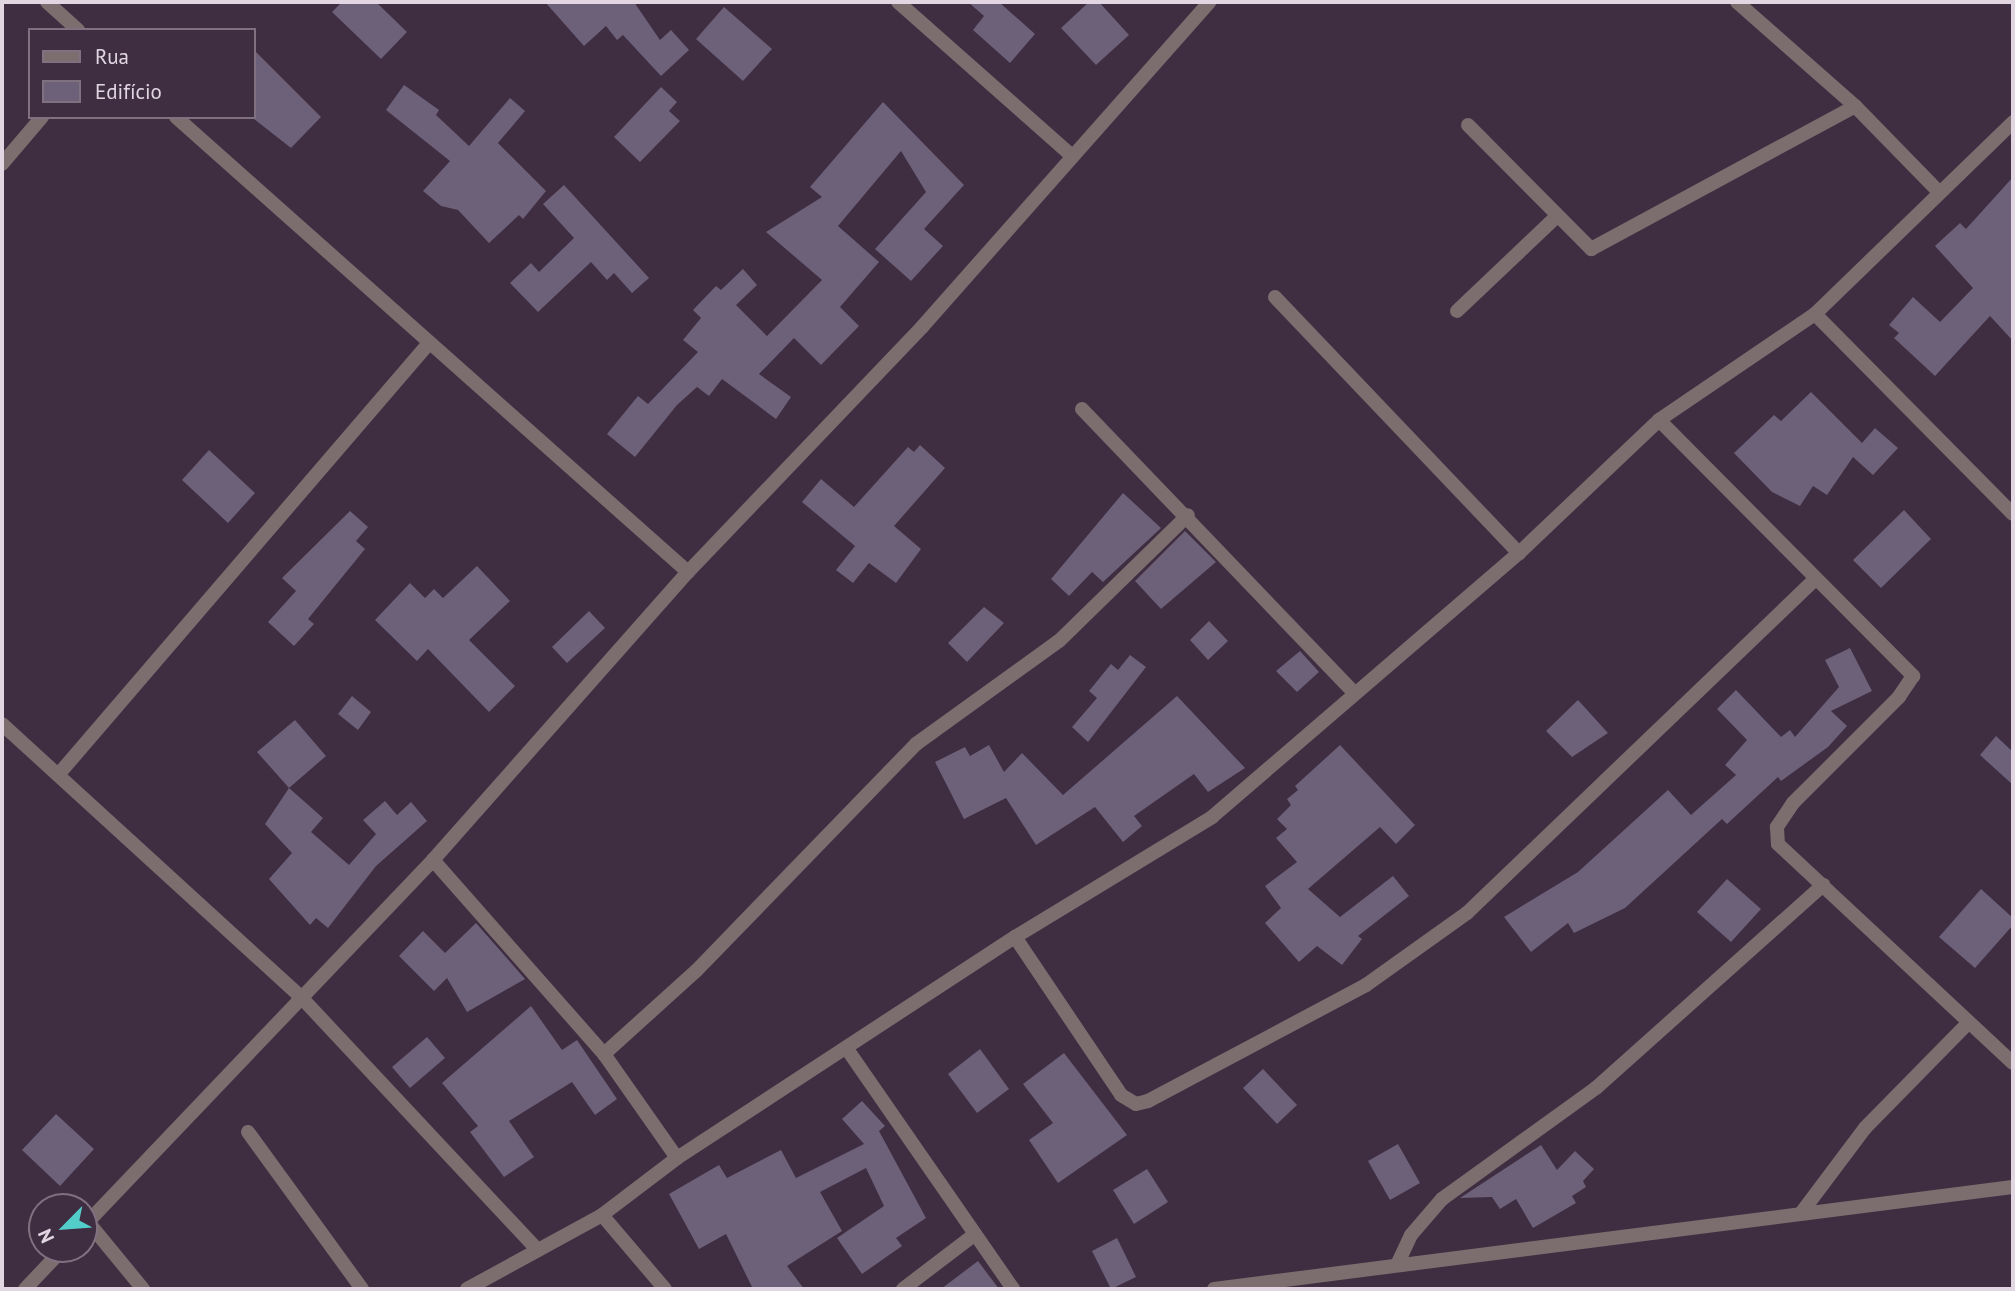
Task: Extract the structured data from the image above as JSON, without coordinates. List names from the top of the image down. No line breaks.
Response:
{"legend":["Rua","Edifício"],"north":"bottom left"}
